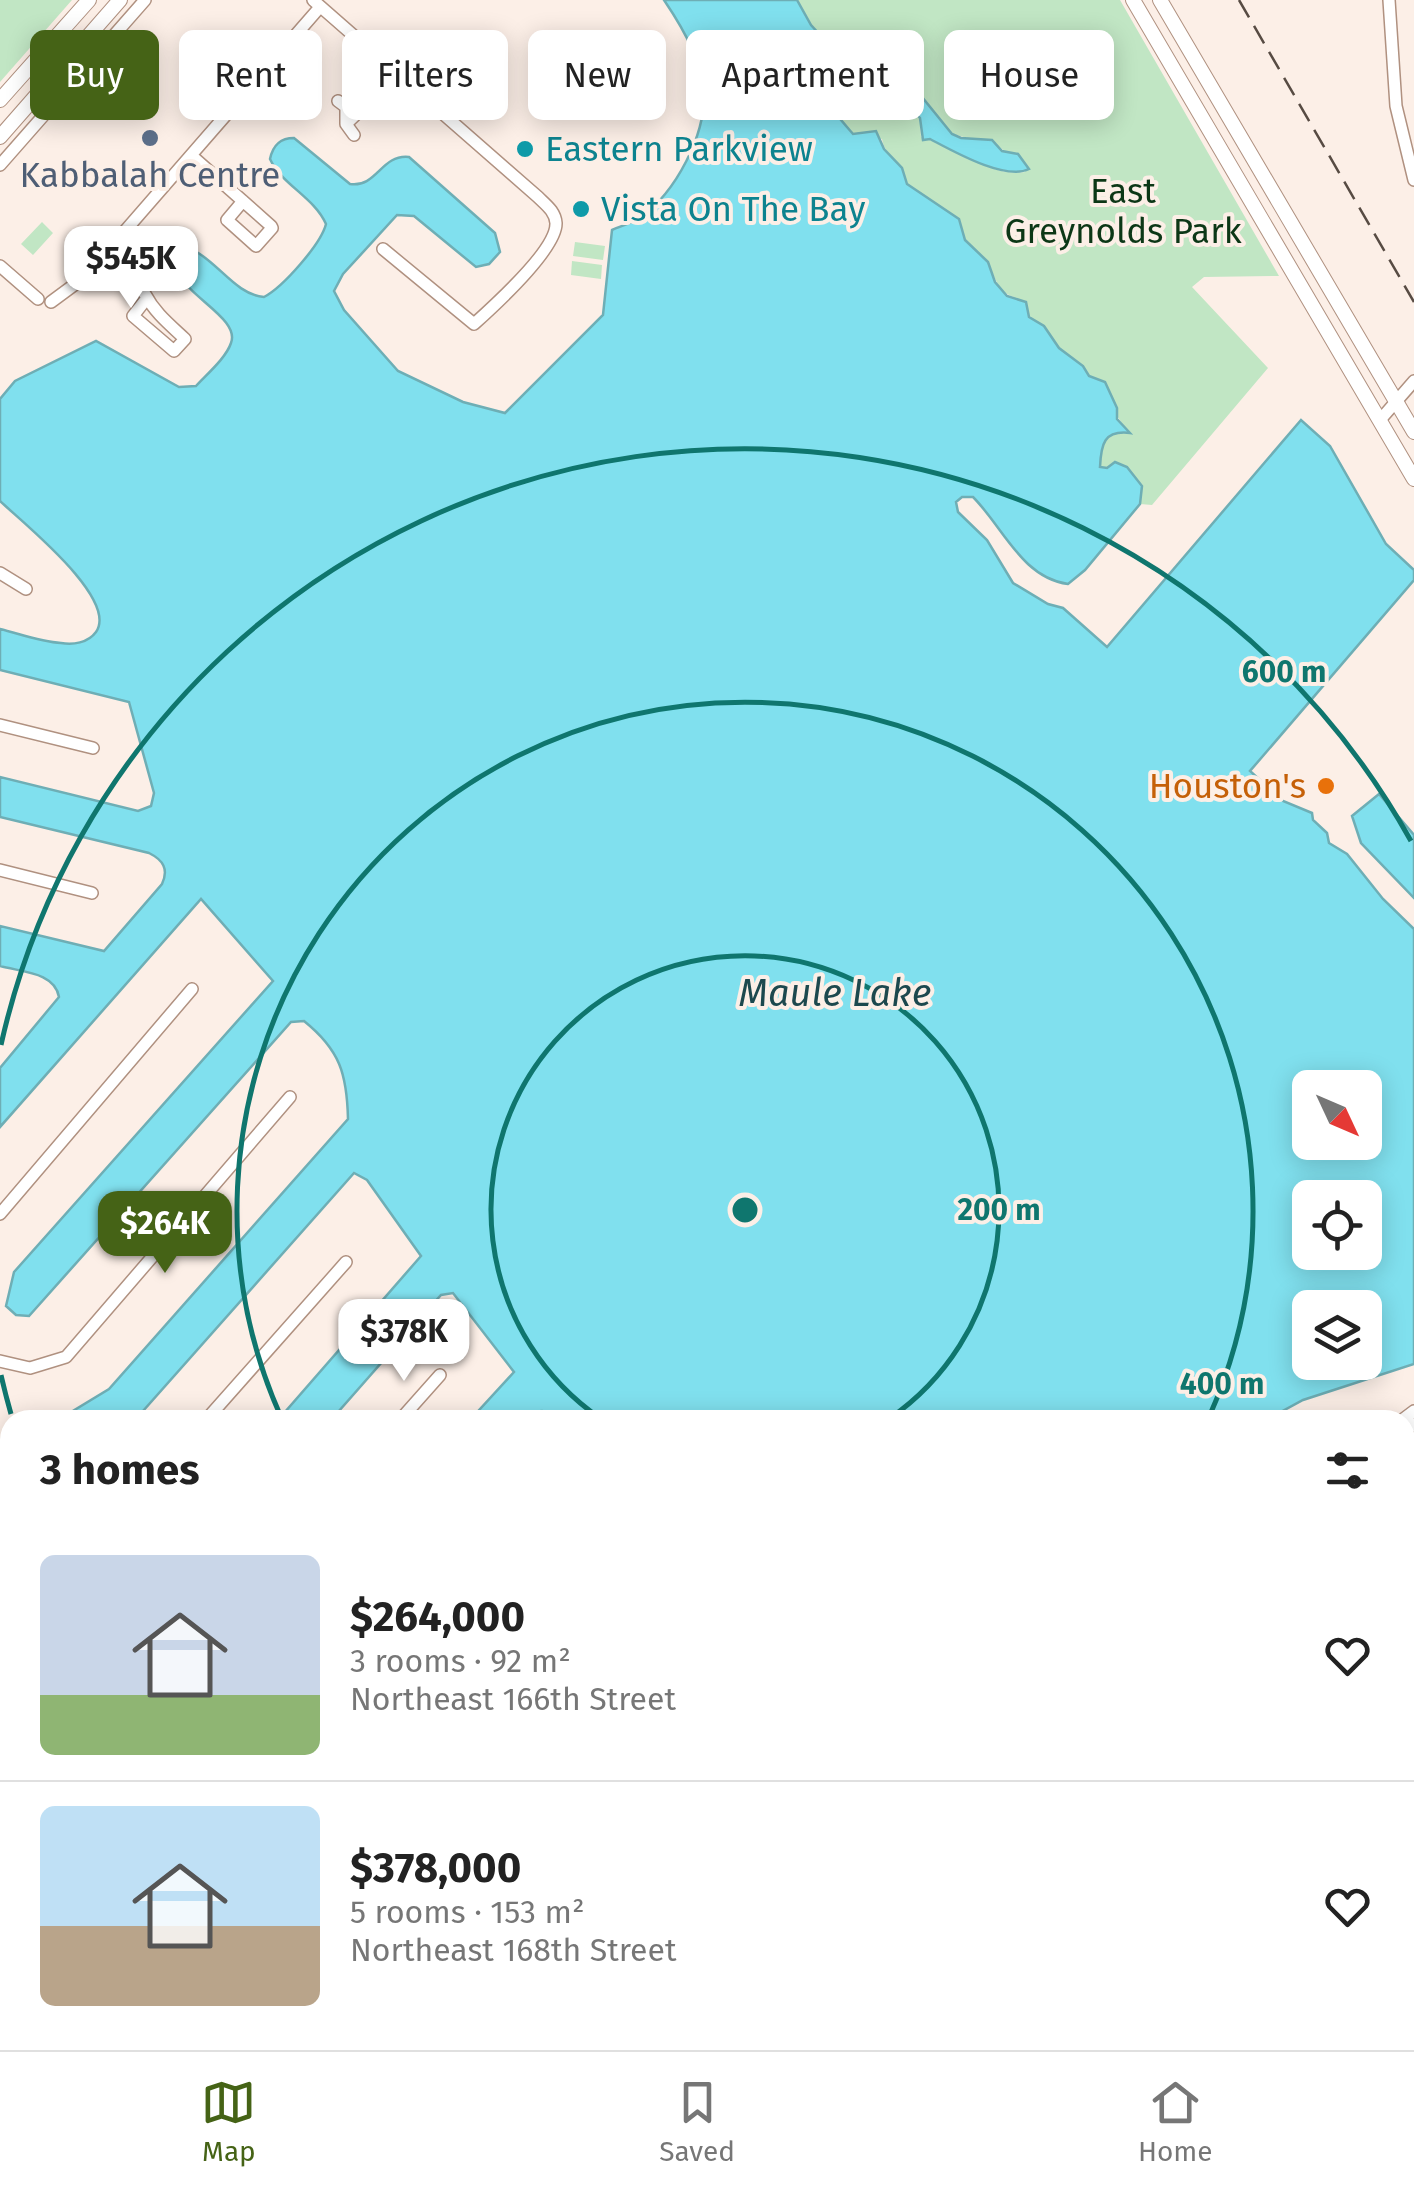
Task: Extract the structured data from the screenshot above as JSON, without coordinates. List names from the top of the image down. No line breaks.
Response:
{"water":["Maule Lake"],"parks":["East Greynolds Park"],"places":["Kabbalah Centre","Eastern Parkview","Vista On The Bay","Houston's"],"north":"bottom right","page":{"chip":["Buy","Rent","Filters","New","Apartment","House"],"price":["$545K","$264K","$378K"],"heading":"3 homes","list":[{"name":"$264,000","note":"3 rooms · 92 m² · Northeast 166th Street"},{"name":"$378,000","note":"5 rooms · 153 m² · Northeast 168th Street"}],"tabs":["Map","Saved","Home"]},"rings":["600 m","200 m","400 m"]}
